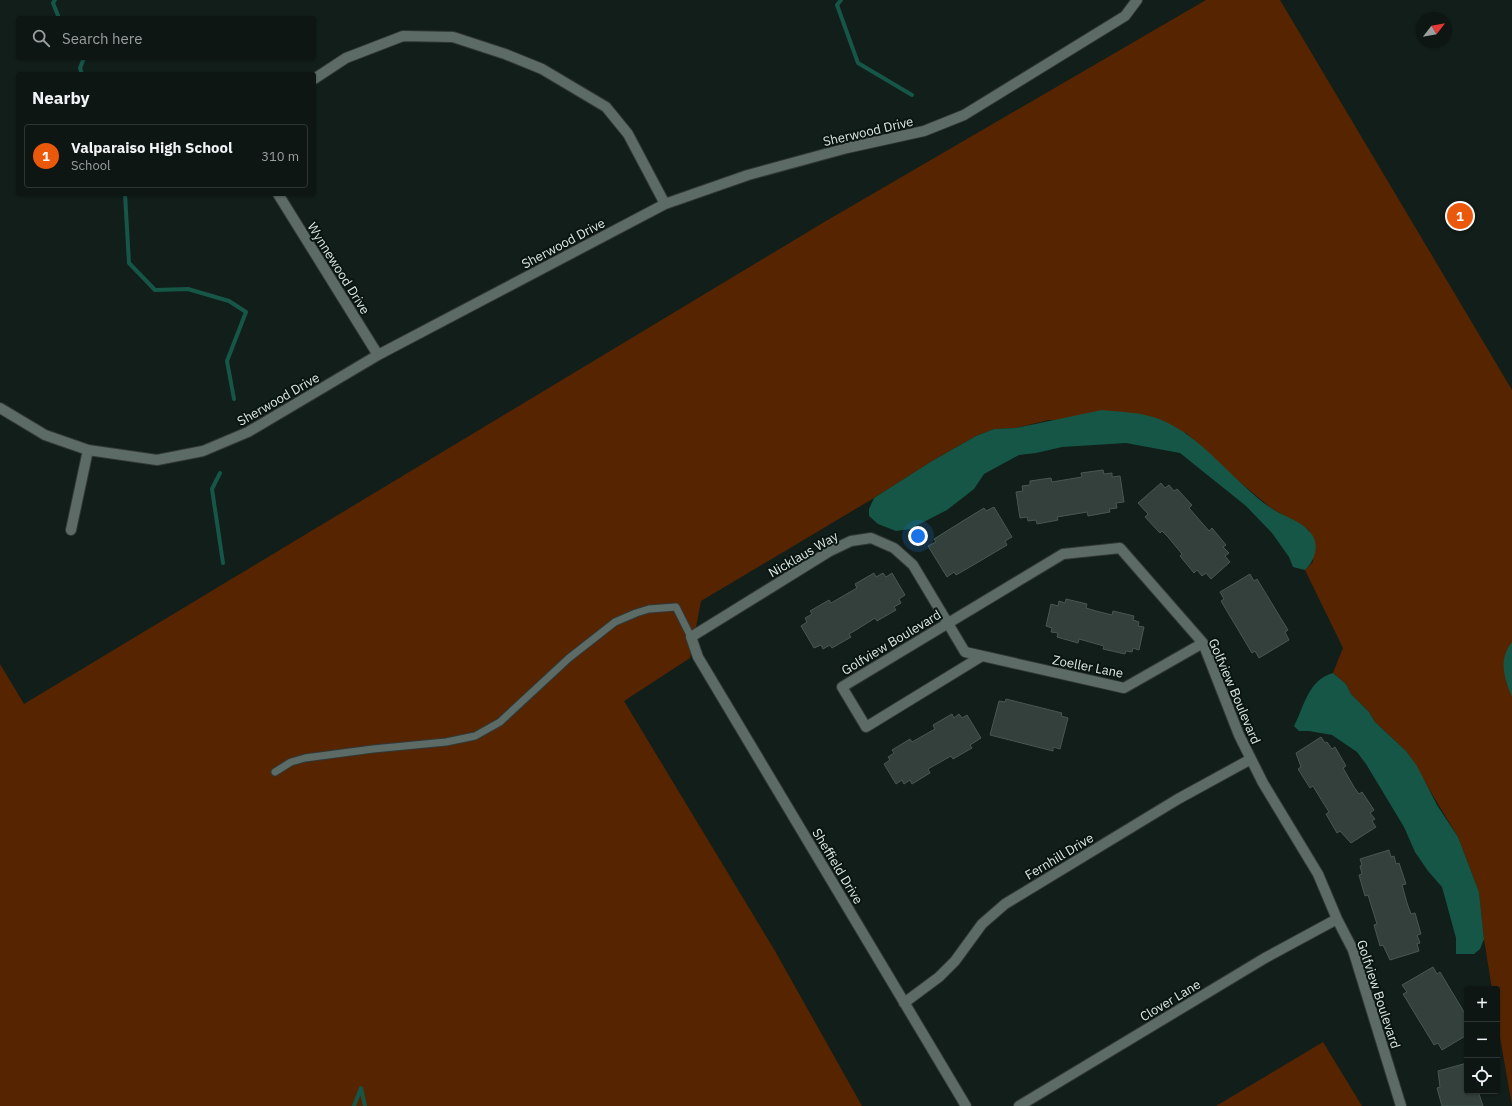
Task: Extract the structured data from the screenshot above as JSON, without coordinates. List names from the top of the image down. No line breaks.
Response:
{"streets":{"street":["Sherwood Drive","Wynnewood Drive","Nicklaus Way","Golfview Boulevard","Zoeller Lane","Fernhill Drive","Sheffield Drive","Clover Lane"]},"crossings":[["Sherwood Drive","Wynnewood Drive"],["Nicklaus Way","Golfview Boulevard"],["Nicklaus Way","Zoeller Lane"],["Nicklaus Way","Sheffield Drive"],["Golfview Boulevard","Zoeller Lane"],["Golfview Boulevard","Fernhill Drive"],["Golfview Boulevard","Clover Lane"],["Fernhill Drive","Sheffield Drive"]],"north":"top right","page":{"search":"Search here","heading":"Nearby","list":[{"mark":"1","name":"Valparaiso High School","note":"School","value":"310 m"}],"pins":"1","map_buttons":["+","−"]}}
